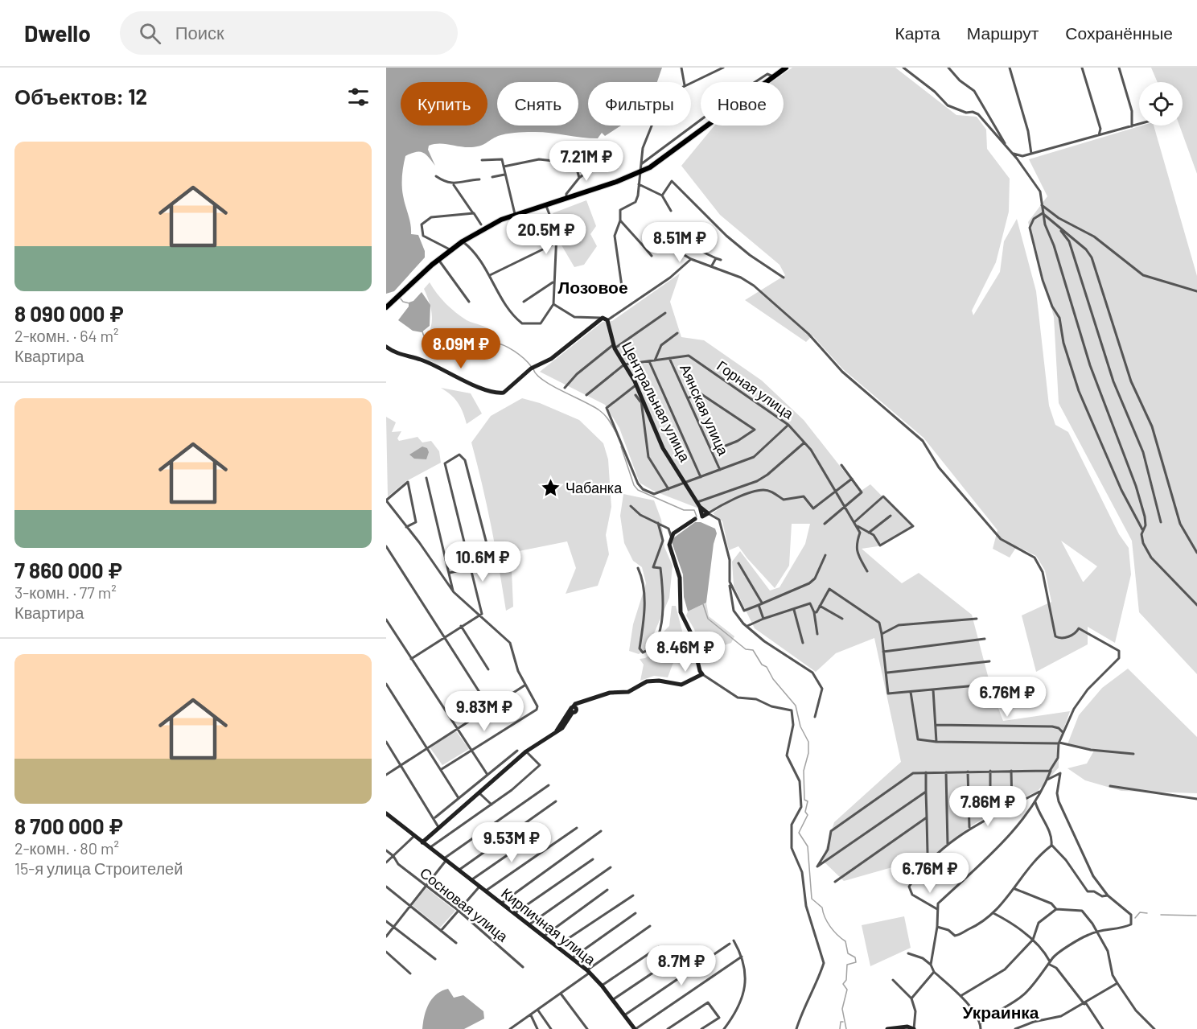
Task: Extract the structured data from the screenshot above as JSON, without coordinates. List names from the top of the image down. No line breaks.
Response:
{"streets":{"main road":["Центральная улица","Кирпичная улица"],"street":["Горная улица","Аянская улица","Сосновая улица"]},"crossings":[["Горная улица","Центральная улица"],["Горная улица","Аянская улица"]],"districts":["Лозовое","Украинка"],"places":{"place":["Чабанка"]},"page":{"header":"Dwello","search":"Поиск","nav":["Карта","Маршрут","Сохранённые"],"heading":"Объектов: 12","chip":["Купить","Снять","Фильтры","Новое"],"list":[{"name":"8 090 000 ₽","note":"2-комн. · 64 m² · Квартира"},{"name":"7 860 000 ₽","note":"3-комн. · 77 m² · Квартира"},{"name":"8 700 000 ₽","note":"2-комн. · 80 m² · 15-я улица Строителей"}],"price":["7.21M ₽","20.5M ₽","8.51M ₽","8.09M ₽","10.6M ₽","8.46M ₽","6.76M ₽","9.83M ₽","7.86M ₽","9.53M ₽","6.76M ₽","8.7M ₽"]}}
